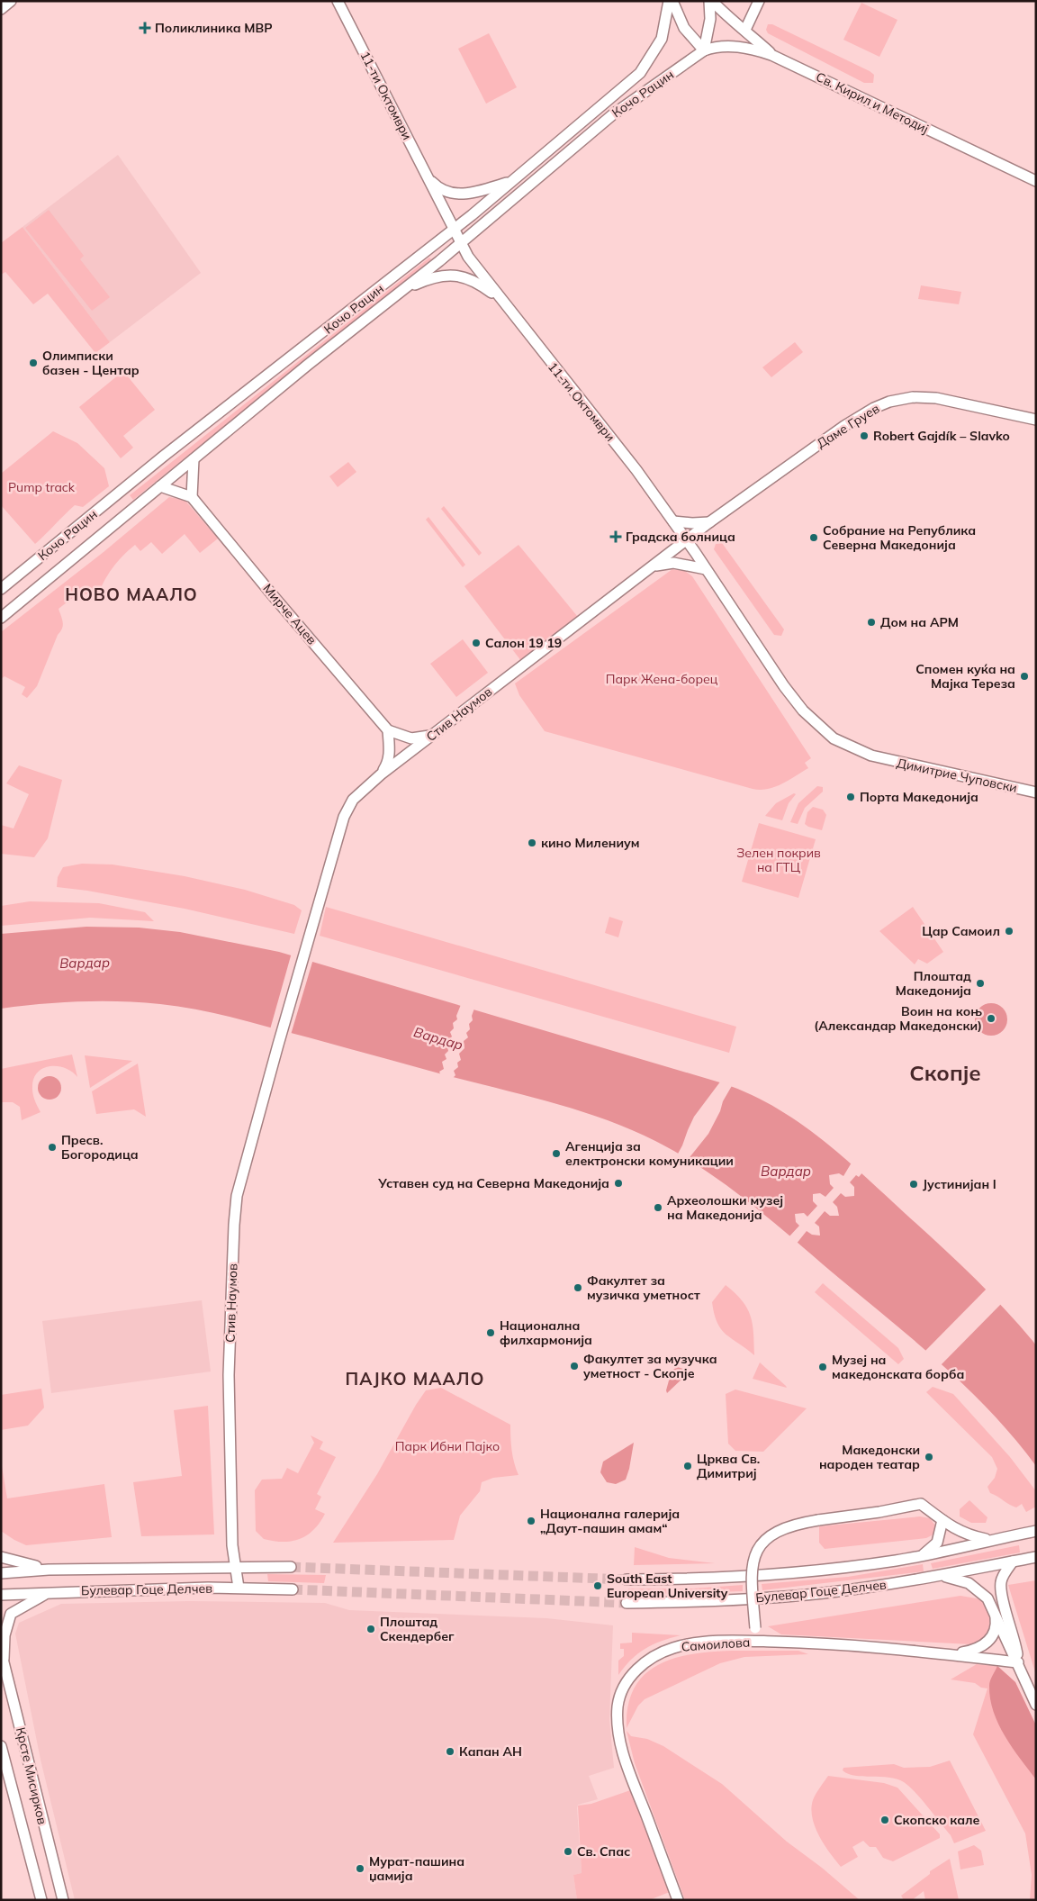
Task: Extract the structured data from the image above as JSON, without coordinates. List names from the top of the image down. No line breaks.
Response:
{"streets":{"street":["Кочо Рацин","11-ти Октомври","Св. Кирил и Методиј","Даме Груев","Мирче Ацев","Стив Наумов","Димитрие Чуповски","Булевар Гоце Делчев","Самоилова","Крсте Мисирков"]},"crossings":[["Кочо Рацин","11-ти Октомври"],["Кочо Рацин","Св. Кирил и Методиј"],["11-ти Октомври","Даме Груев"],["11-ти Октомври","Стив Наумов"],["11-ти Октомври","Димитрие Чуповски"],["Даме Груев","Стив Наумов"],["Стив Наумов","Булевар Гоце Делчев"],["Булевар Гоце Делчев","Крсте Мисирков"]],"districts":["НОВО МААЛО","Скопје","ПАЈКО МААЛО"],"water":["Вардар"],"parks":["Pump track","Парк Жена-борец","Зелен покрив на ГТЦ","Парк Ибни Пајко"],"places":{"health":["Поликлиника МВР","Градска болница"],"other":["Олимписки базен - Центар","Robert Gajdík – Slavko","Собрание на Република Северна Македонија","Дом на АРМ","Салон 19 19","Спомен куќа на Мајка Тереза","Порта Македонија","кино Милениум","Цар Самоил","Плоштад Македонија","Воин на коњ (Александар Македонски)","Пресв. Богородица","Агенција за електронски комуникации","Уставен суд на Северна Македонија","Јустинијан I","Археолошки музеј на Македонија","Факултет за музичка уметност","Национална филхармонија","Факултет за музучка уметност - Скопје","Музеј на македонската борба","Македонски народен театар","Црква Св. Димитриј","Национална галерија „Даут-пашин амам“","South East European University","Плоштад Скендербег","Капан АН","Скопско кале","Св. Спас","Мурат-пашина џамија"]}}
